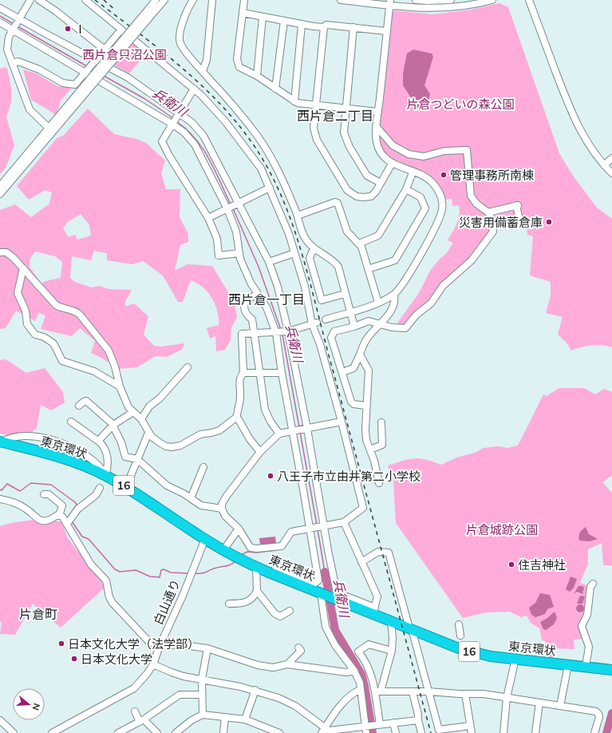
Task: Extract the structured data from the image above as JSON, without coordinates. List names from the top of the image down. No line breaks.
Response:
{"streets":{"highway":["東京環状","16"],"street":["白山通り"]},"crossings":[["東京環状","白山通り"]],"districts":["西片倉二丁目","西片倉一丁目","片倉町"],"water":["兵衛川"],"parks":["西片倉只沼公園","片倉つどいの森公園","片倉城跡公園"],"places":["Ⅰ","管理事務所南棟","災害用備蓄倉庫","八王子市立由井第二小学校","住吉神社","日本文化大学（法学部）","日本文化大学"],"north":"right"}
